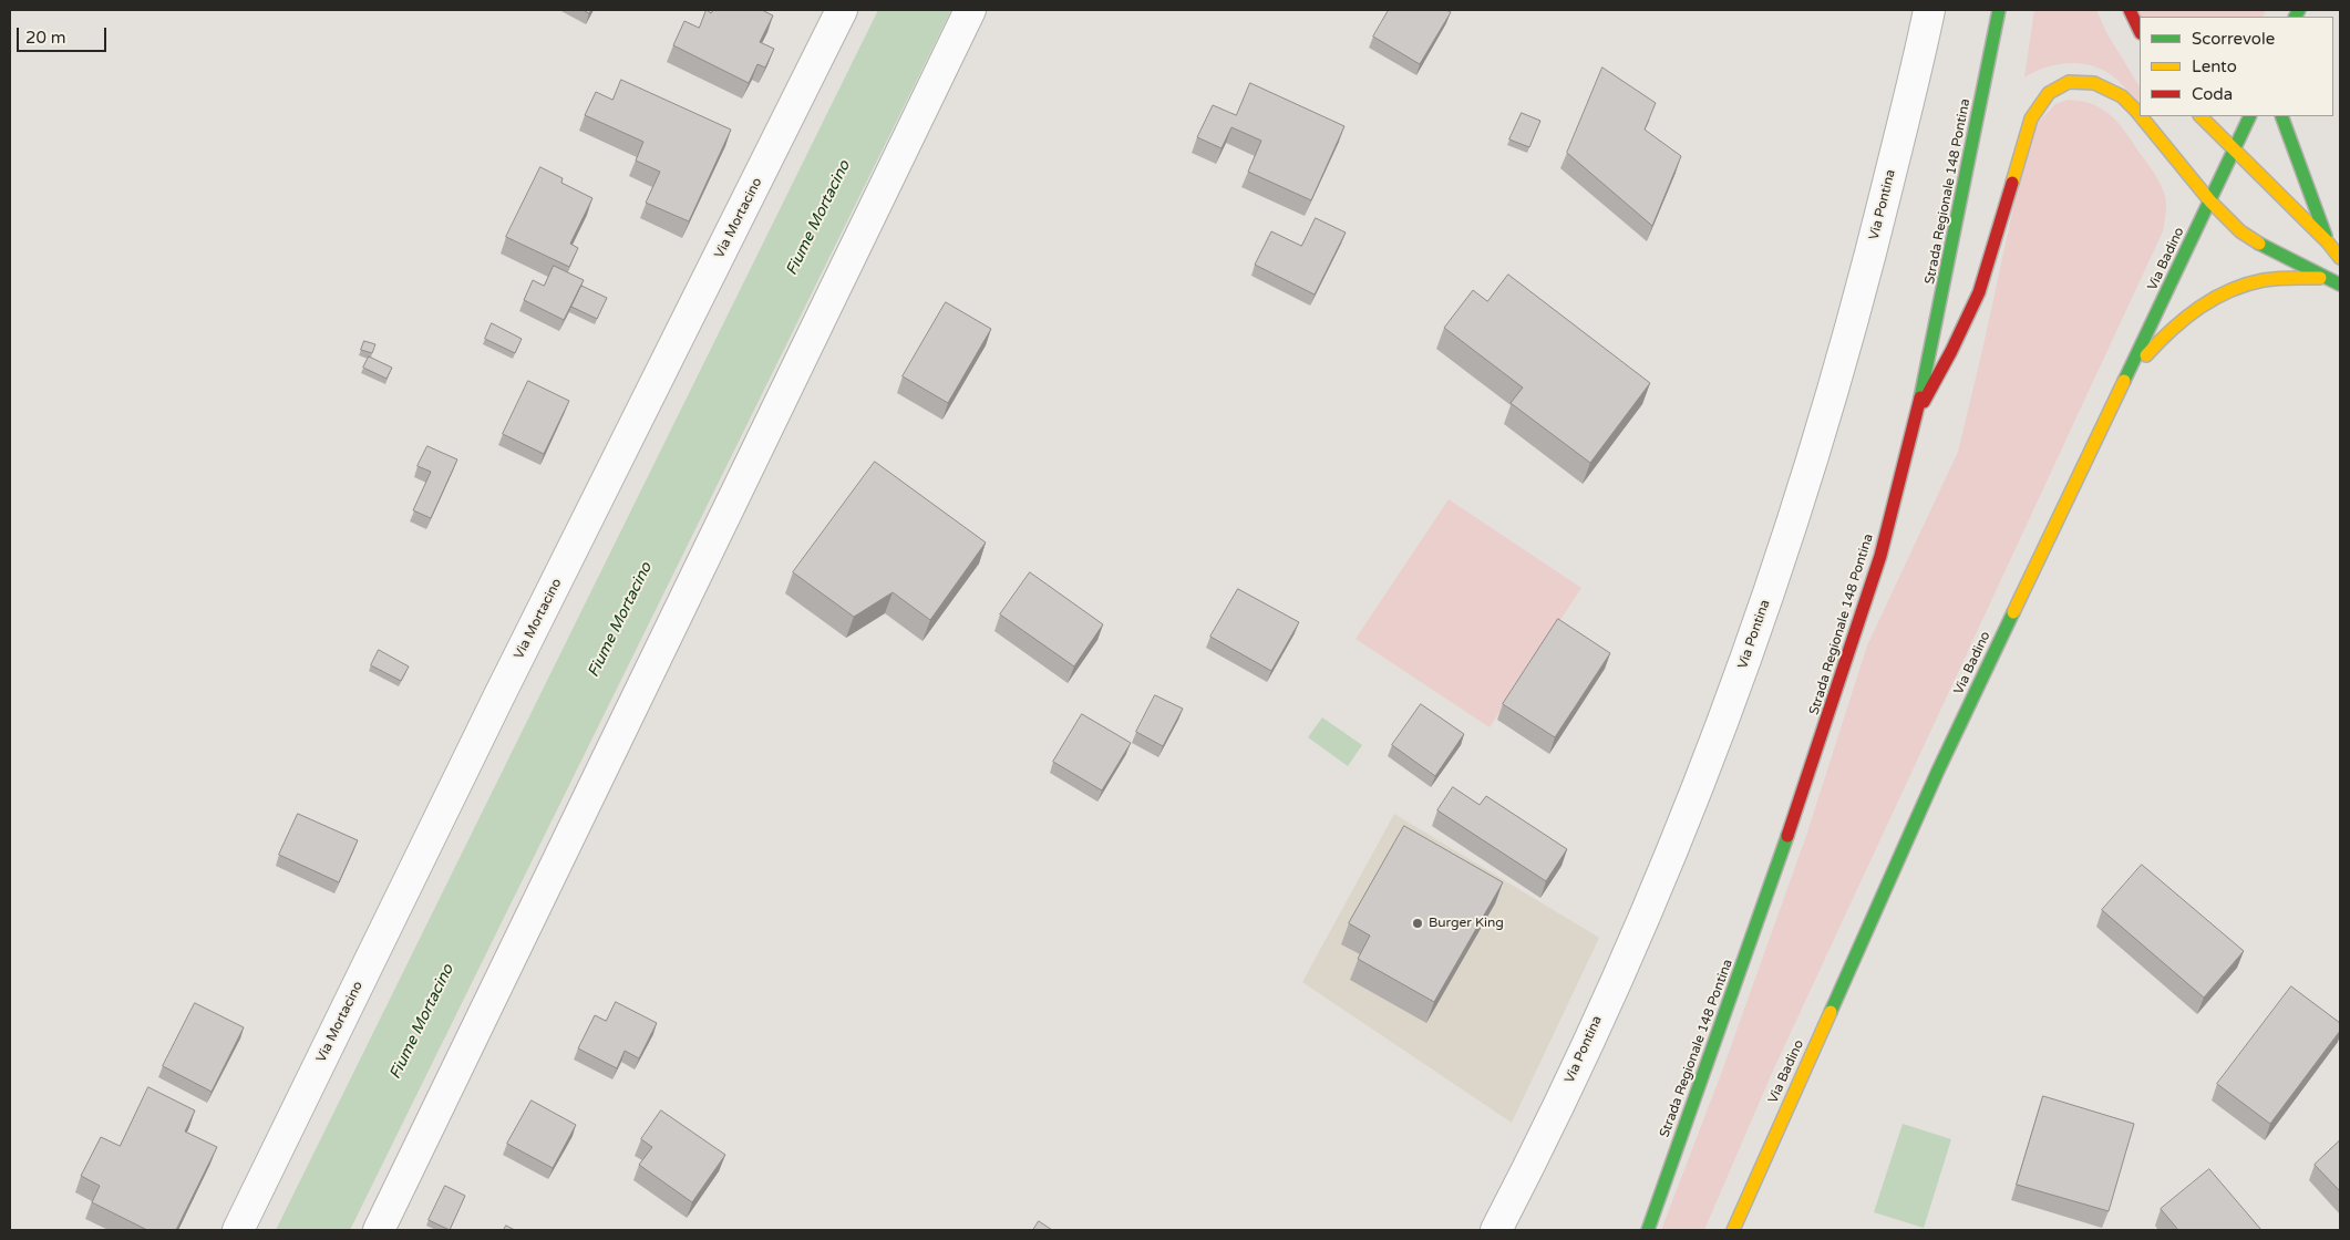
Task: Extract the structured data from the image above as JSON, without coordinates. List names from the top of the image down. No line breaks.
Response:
{"streets":{"street":["Strada Regionale 148 Pontina","Via Pontina","Via Mortacino","Via Badino"]},"water":["Fiume Mortacino"],"places":["Burger King"],"legend":["Scorrevole","Lento","Coda"],"scale_bar":"20 m"}
